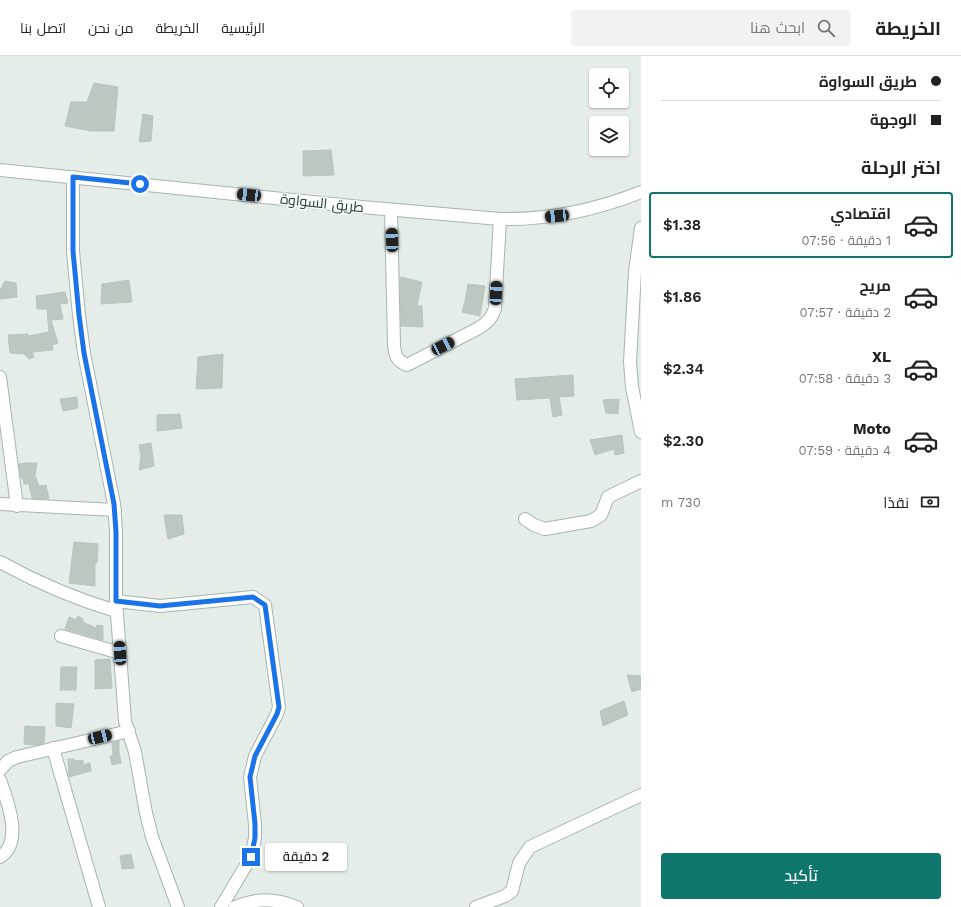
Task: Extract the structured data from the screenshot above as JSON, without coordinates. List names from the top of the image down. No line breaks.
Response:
{"streets":{"street":["طريق السواوة"]},"page":{"header":"الخريطة","search":"ابحث هنا","nav":["الرئيسية","الخريطة","من نحن","اتصل بنا"],"banner":["طريق السواوة","الوجهة"],"heading":"اختر الرحلة","list":[{"name":"اقتصادي","note":"1 دقيقة · 07:56","value":"$1.38"},{"name":"مريح","note":"2 دقيقة · 07:57","value":"$1.86"},{"name":"XL","note":"3 دقيقة · 07:58","value":"$2.34"},{"name":"Moto","note":"4 دقيقة · 07:59","value":"$2.30"}],"pay":["نقدًا","730 m"],"bubble":"2 دقيقة","buttons":"تأكيد"}}
